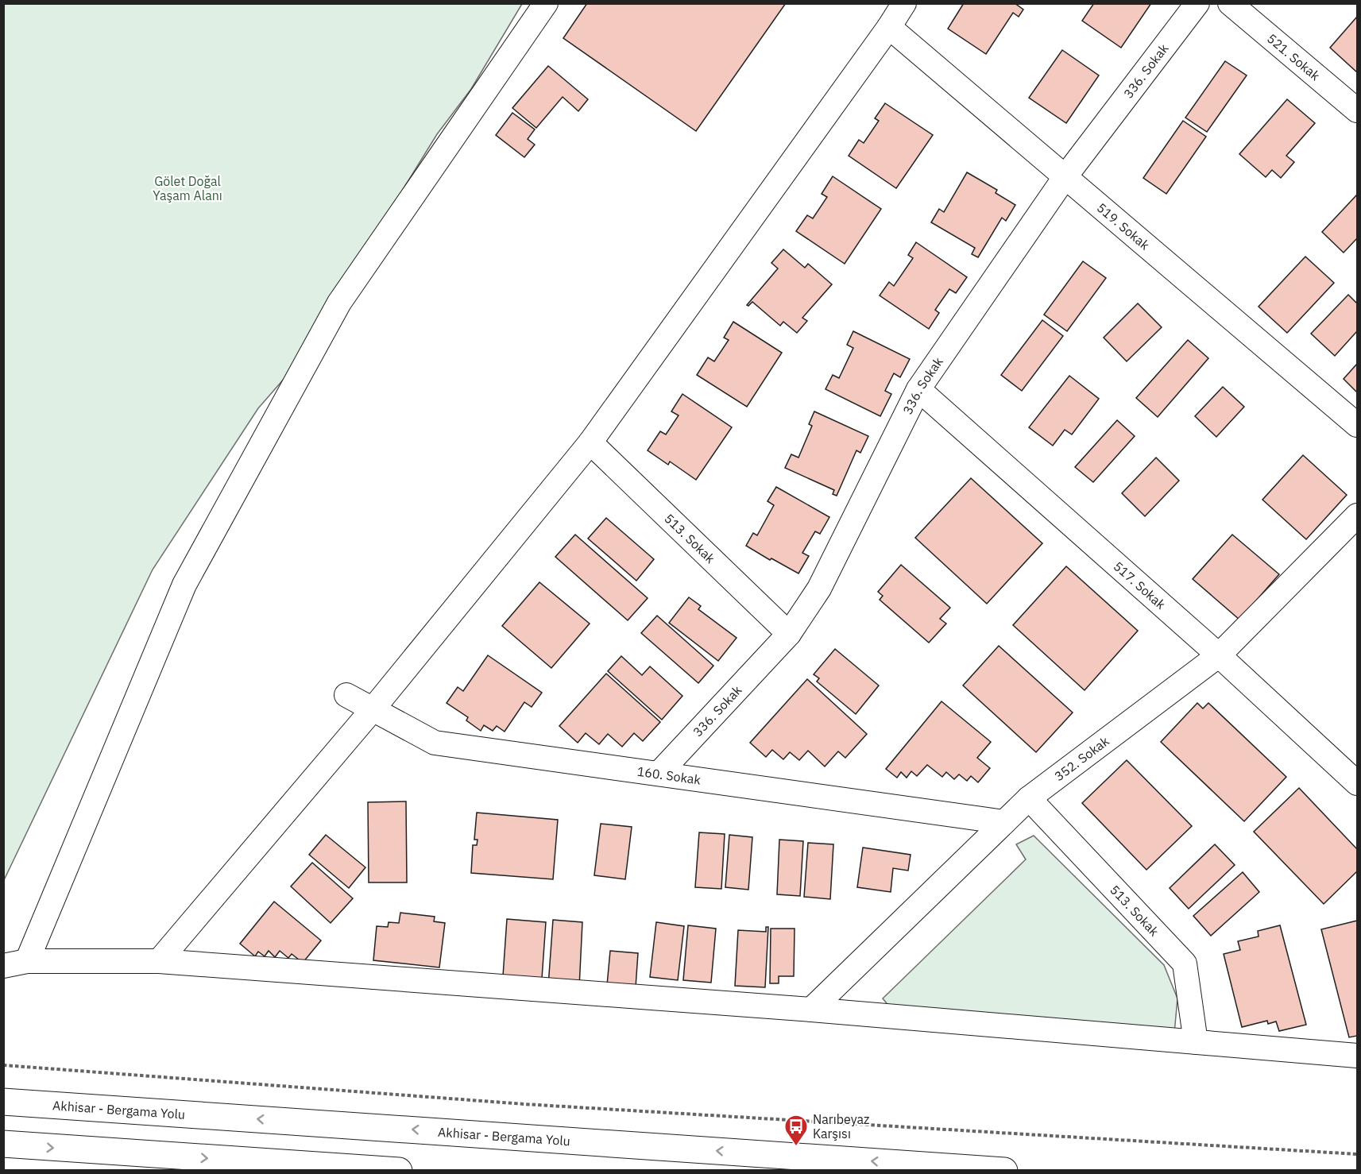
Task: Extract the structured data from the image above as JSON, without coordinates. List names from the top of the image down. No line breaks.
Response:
{"streets":{"main road":["Akhisar - Bergama Yolu"],"street":["521. Sokak","336. Sokak","519. Sokak","513. Sokak","517. Sokak","352. Sokak","160. Sokak"]},"crossings":[["336. Sokak","519. Sokak"],["336. Sokak","513. Sokak"],["336. Sokak","517. Sokak"],["336. Sokak","160. Sokak"],["513. Sokak","352. Sokak"],["517. Sokak","352. Sokak"],["352. Sokak","160. Sokak"]],"parks":["Gölet Doğal Yaşam Alanı"],"places":{"bus stop":["Narıbeyaz Karşısı"]}}
